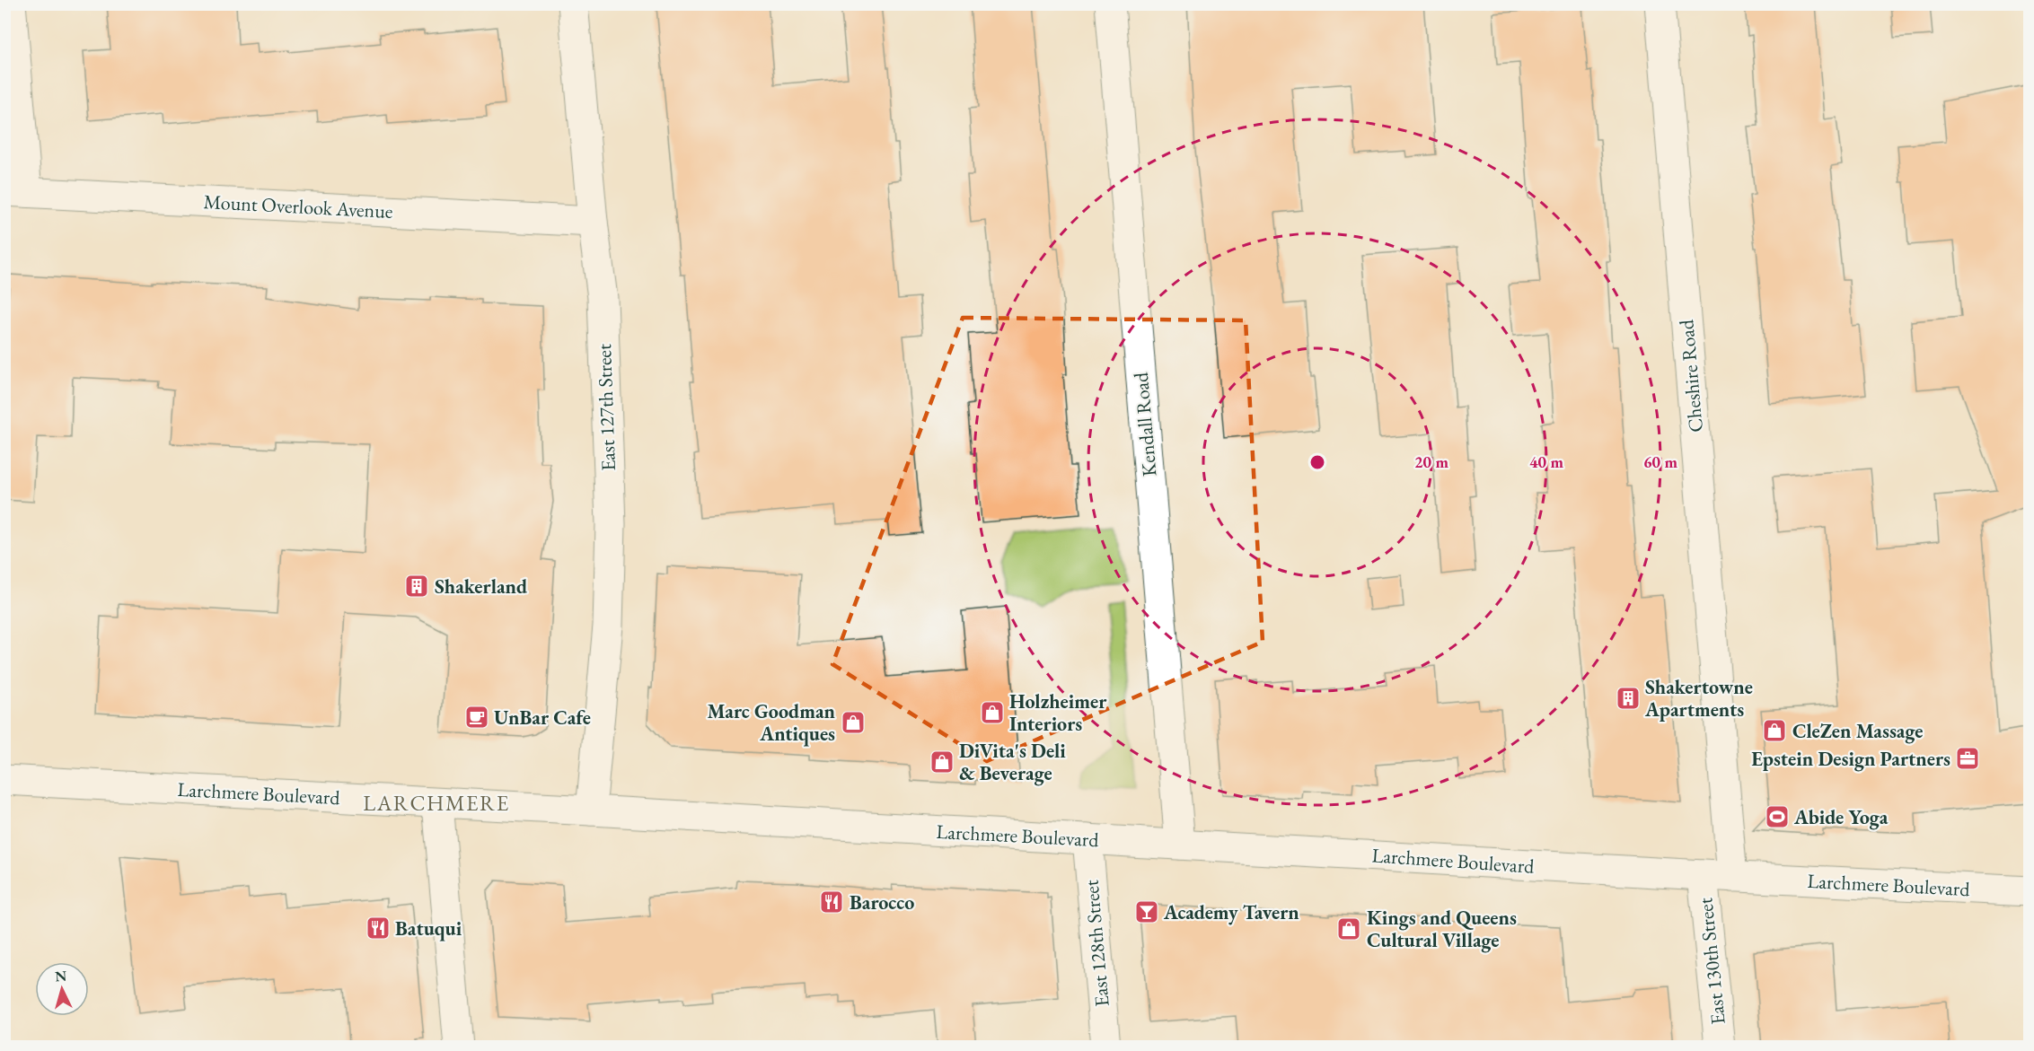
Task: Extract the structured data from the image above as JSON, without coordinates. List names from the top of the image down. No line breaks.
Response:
{"streets":{"street":["Mount Overlook Avenue","Cheshire Road","East 127th Street","Kendall Road","Larchmere Boulevard","East 128th Street","East 130th Street"]},"crossings":[["Mount Overlook Avenue","East 127th Street"],["Cheshire Road","Larchmere Boulevard"],["East 127th Street","Larchmere Boulevard"],["Kendall Road","Larchmere Boulevard"],["Larchmere Boulevard","East 128th Street"],["Larchmere Boulevard","East 130th Street"]],"districts":["LARCHMERE"],"places":{"building":["Shakerland","Shakertowne Apartments"],"shop":["Holzheimer Interiors","Marc Goodman Antiques","CleZen Massage","DiVita's Deli & Beverage","Kings and Queens Cultural Village"],"cafe":["UnBar Cafe"],"office":["Epstein Design Partners"],"sports":["Abide Yoga"],"restaurant":["Barocco","Batuqui"],"bar":["Academy Tavern"]},"north":"top","rings":["20 m","40 m","60 m"]}
